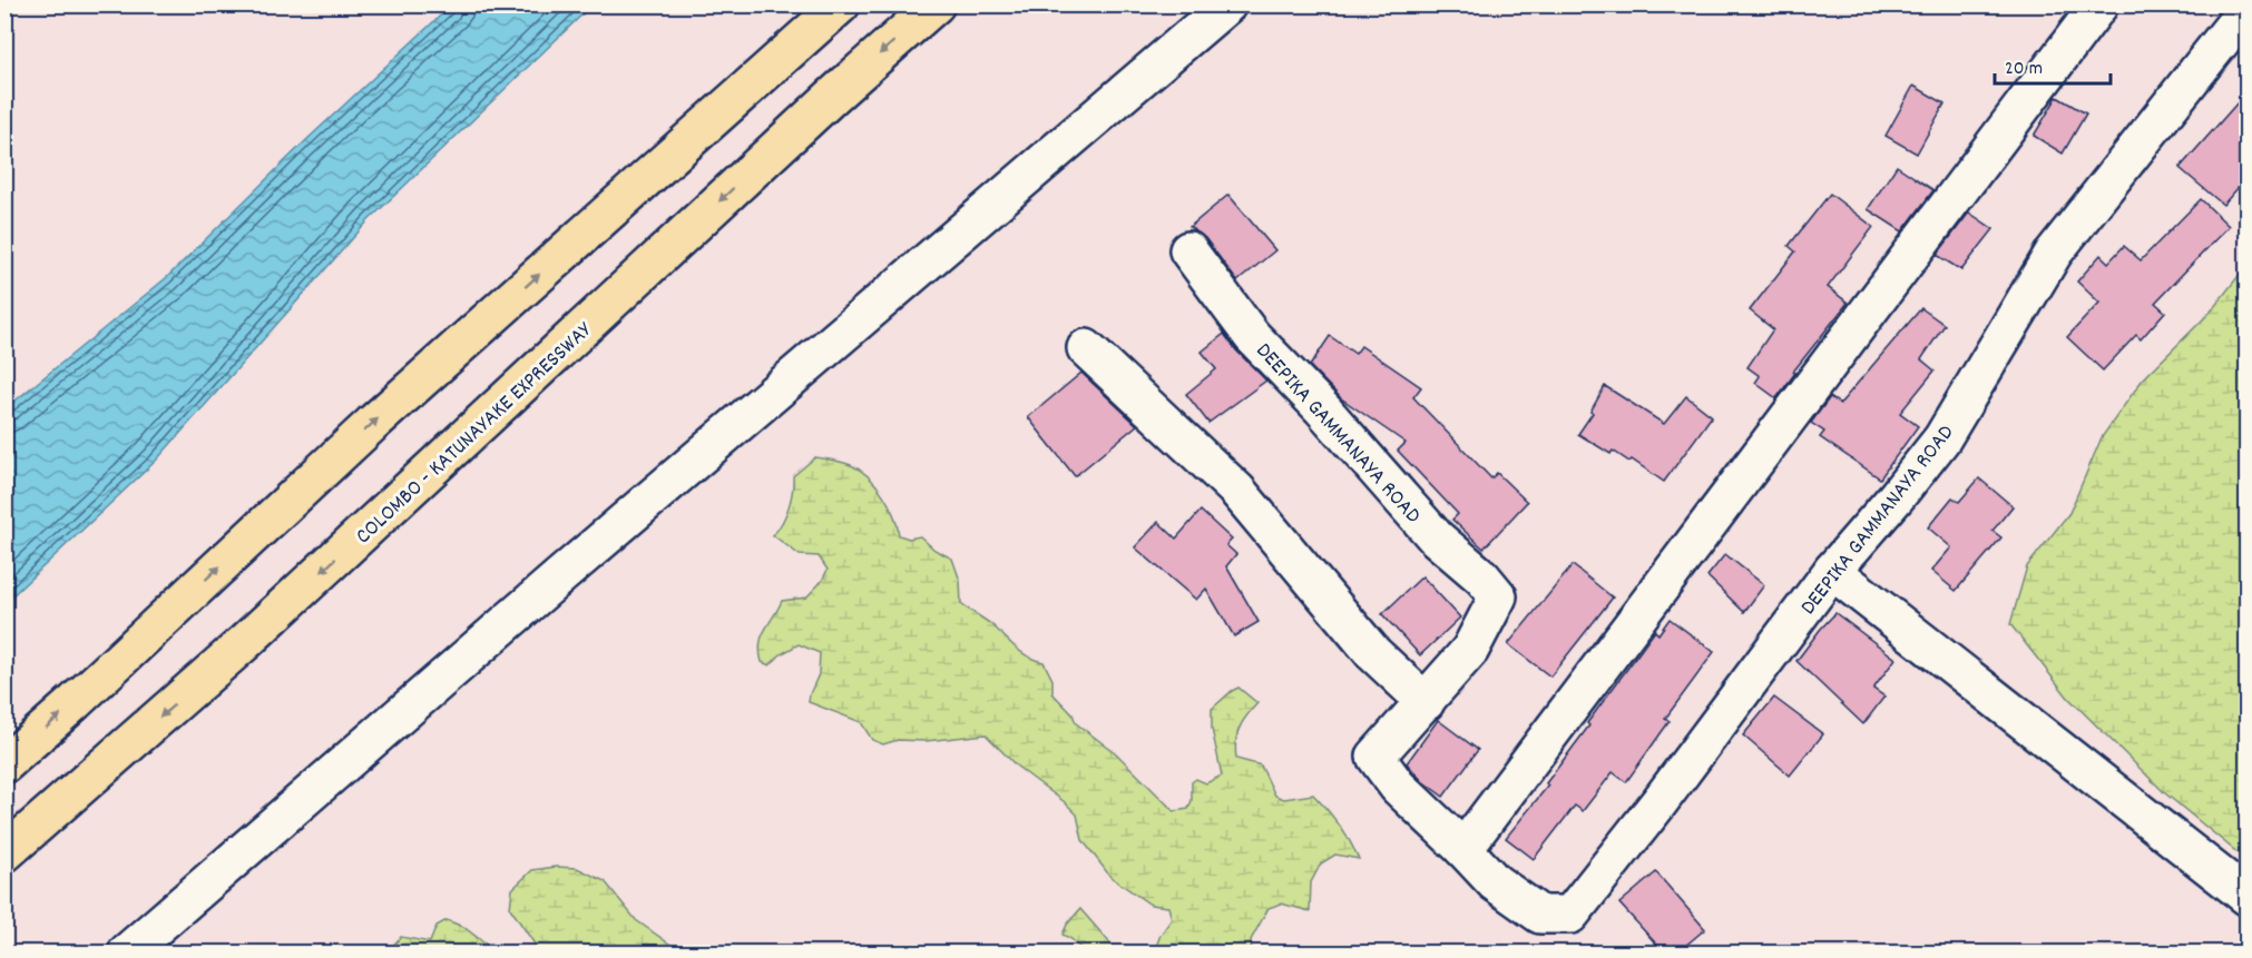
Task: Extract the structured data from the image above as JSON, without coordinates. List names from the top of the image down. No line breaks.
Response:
{"streets":{"highway":["COLOMBO - KATUNAYAKE EXPRESSWAY"],"street":["DEEPIKA GAMMANAYA ROAD"]},"scale_bar":"20 m"}
